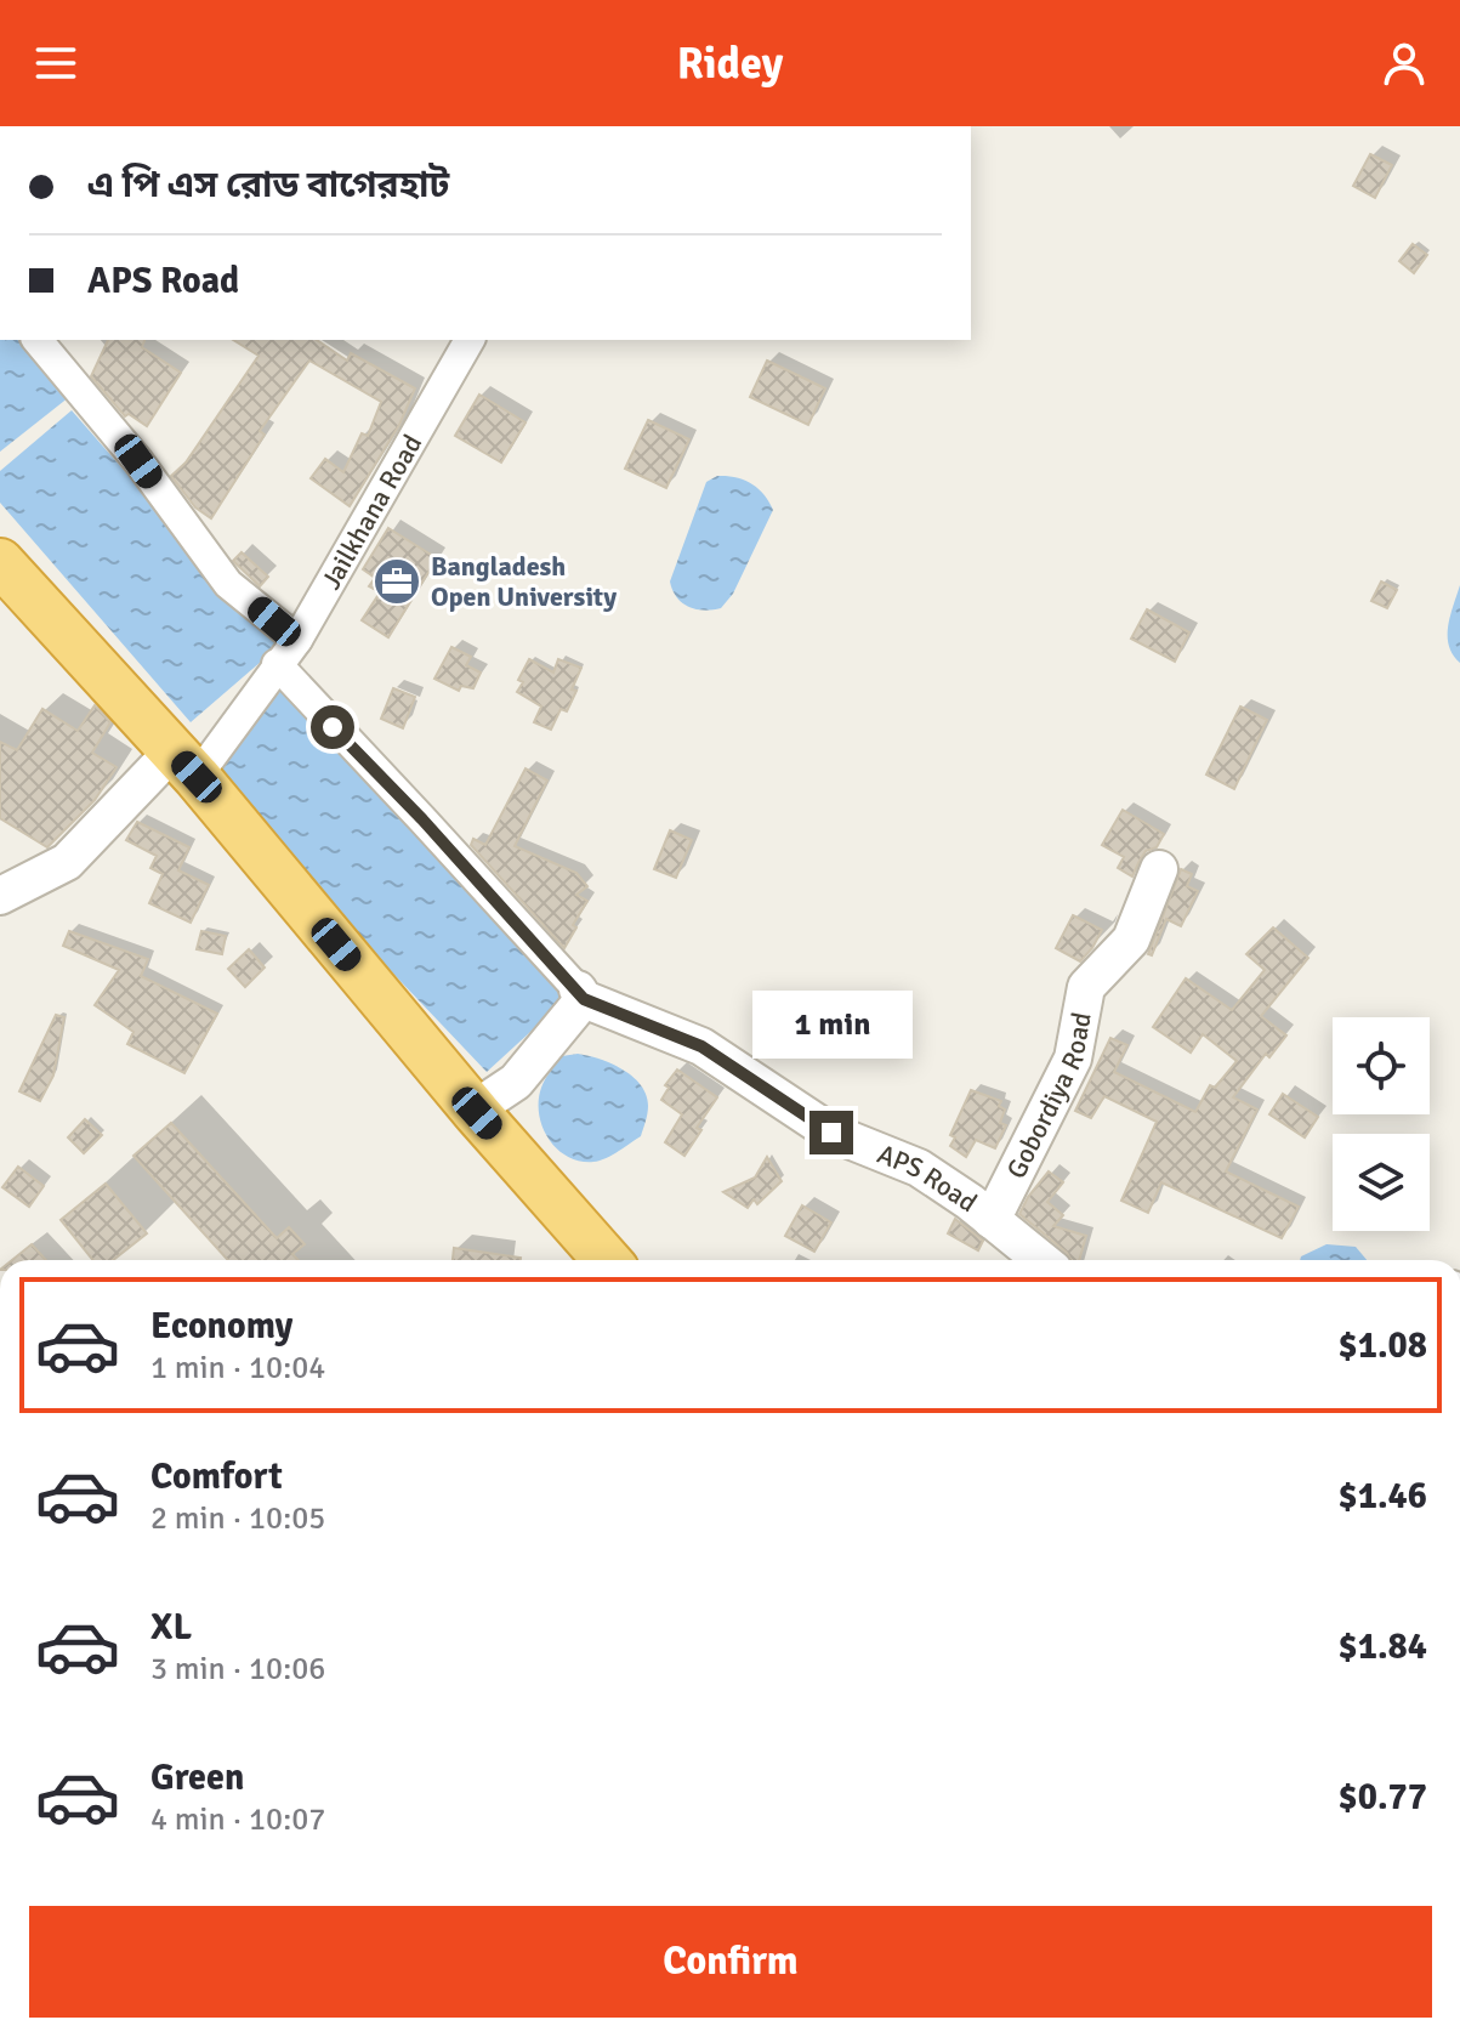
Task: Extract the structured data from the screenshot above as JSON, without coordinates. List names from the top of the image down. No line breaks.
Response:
{"streets":{"street":["Jailkhana Road","Gobordiya Road","APS Road"]},"crossings":[["Gobordiya Road","APS Road"]],"places":{"office":["Bangladesh Open University"]},"page":{"header":"Ridey","banner":["এ পি এস রোড বাগেরহাট","APS Road"],"bubble":"1 min","list":[{"name":"Economy","note":"1 min · 10:04","value":"$1.08"},{"name":"Comfort","note":"2 min · 10:05","value":"$1.46"},{"name":"XL","note":"3 min · 10:06","value":"$1.84"},{"name":"Green","note":"4 min · 10:07","value":"$0.77"}],"buttons":"Confirm"}}
